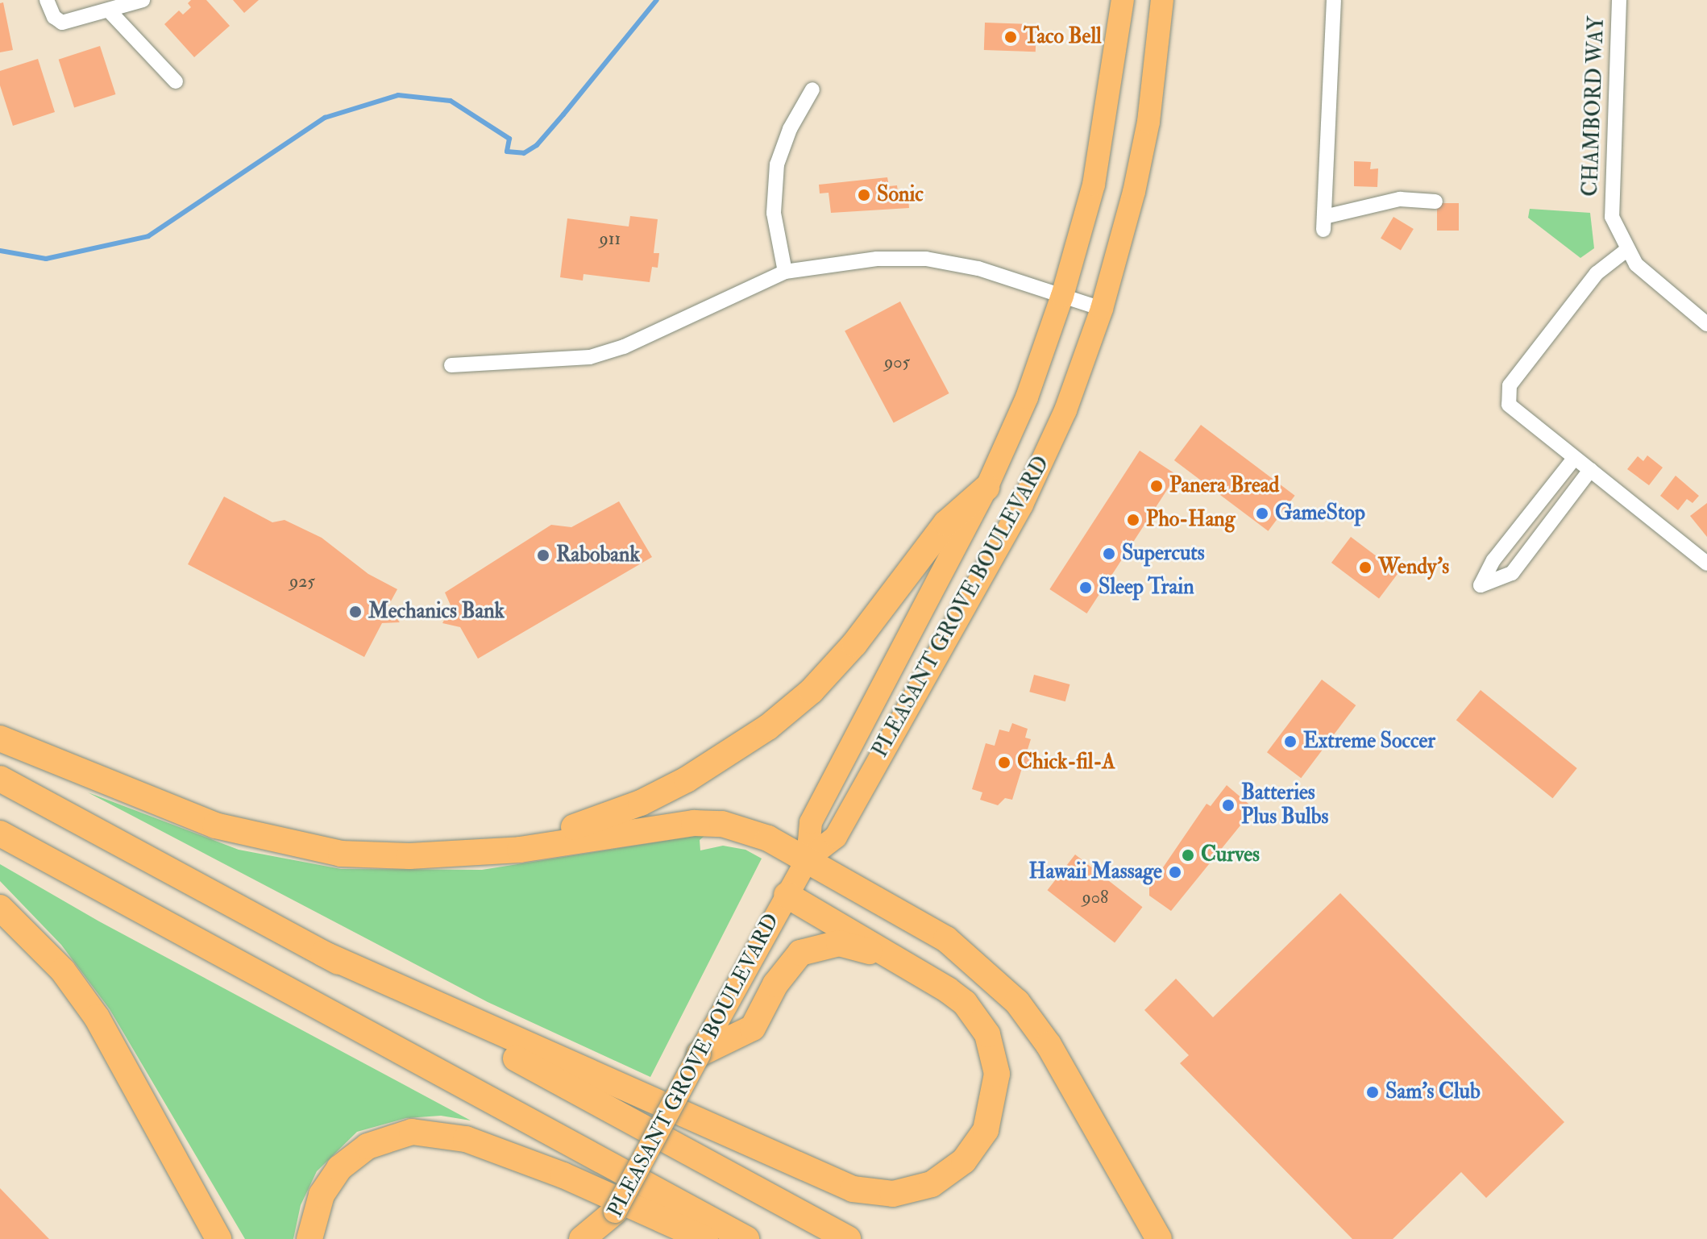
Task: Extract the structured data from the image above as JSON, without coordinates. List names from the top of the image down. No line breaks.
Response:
{"streets":{"main road":["PLEASANT GROVE BOULEVARD"],"street":["CHAMBORD WAY"]},"places":["Taco Bell","Sonic","Panera Bread","GameStop","Pho-Hang","Supercuts","Rabobank","Wendy's","Sleep Train","Mechanics Bank","Extreme Soccer","Chick-fil-A","Batteries Plus Bulbs","Curves","Hawaii Massage","Sam's Club"],"house_numbers":["911","905","925","908"]}
